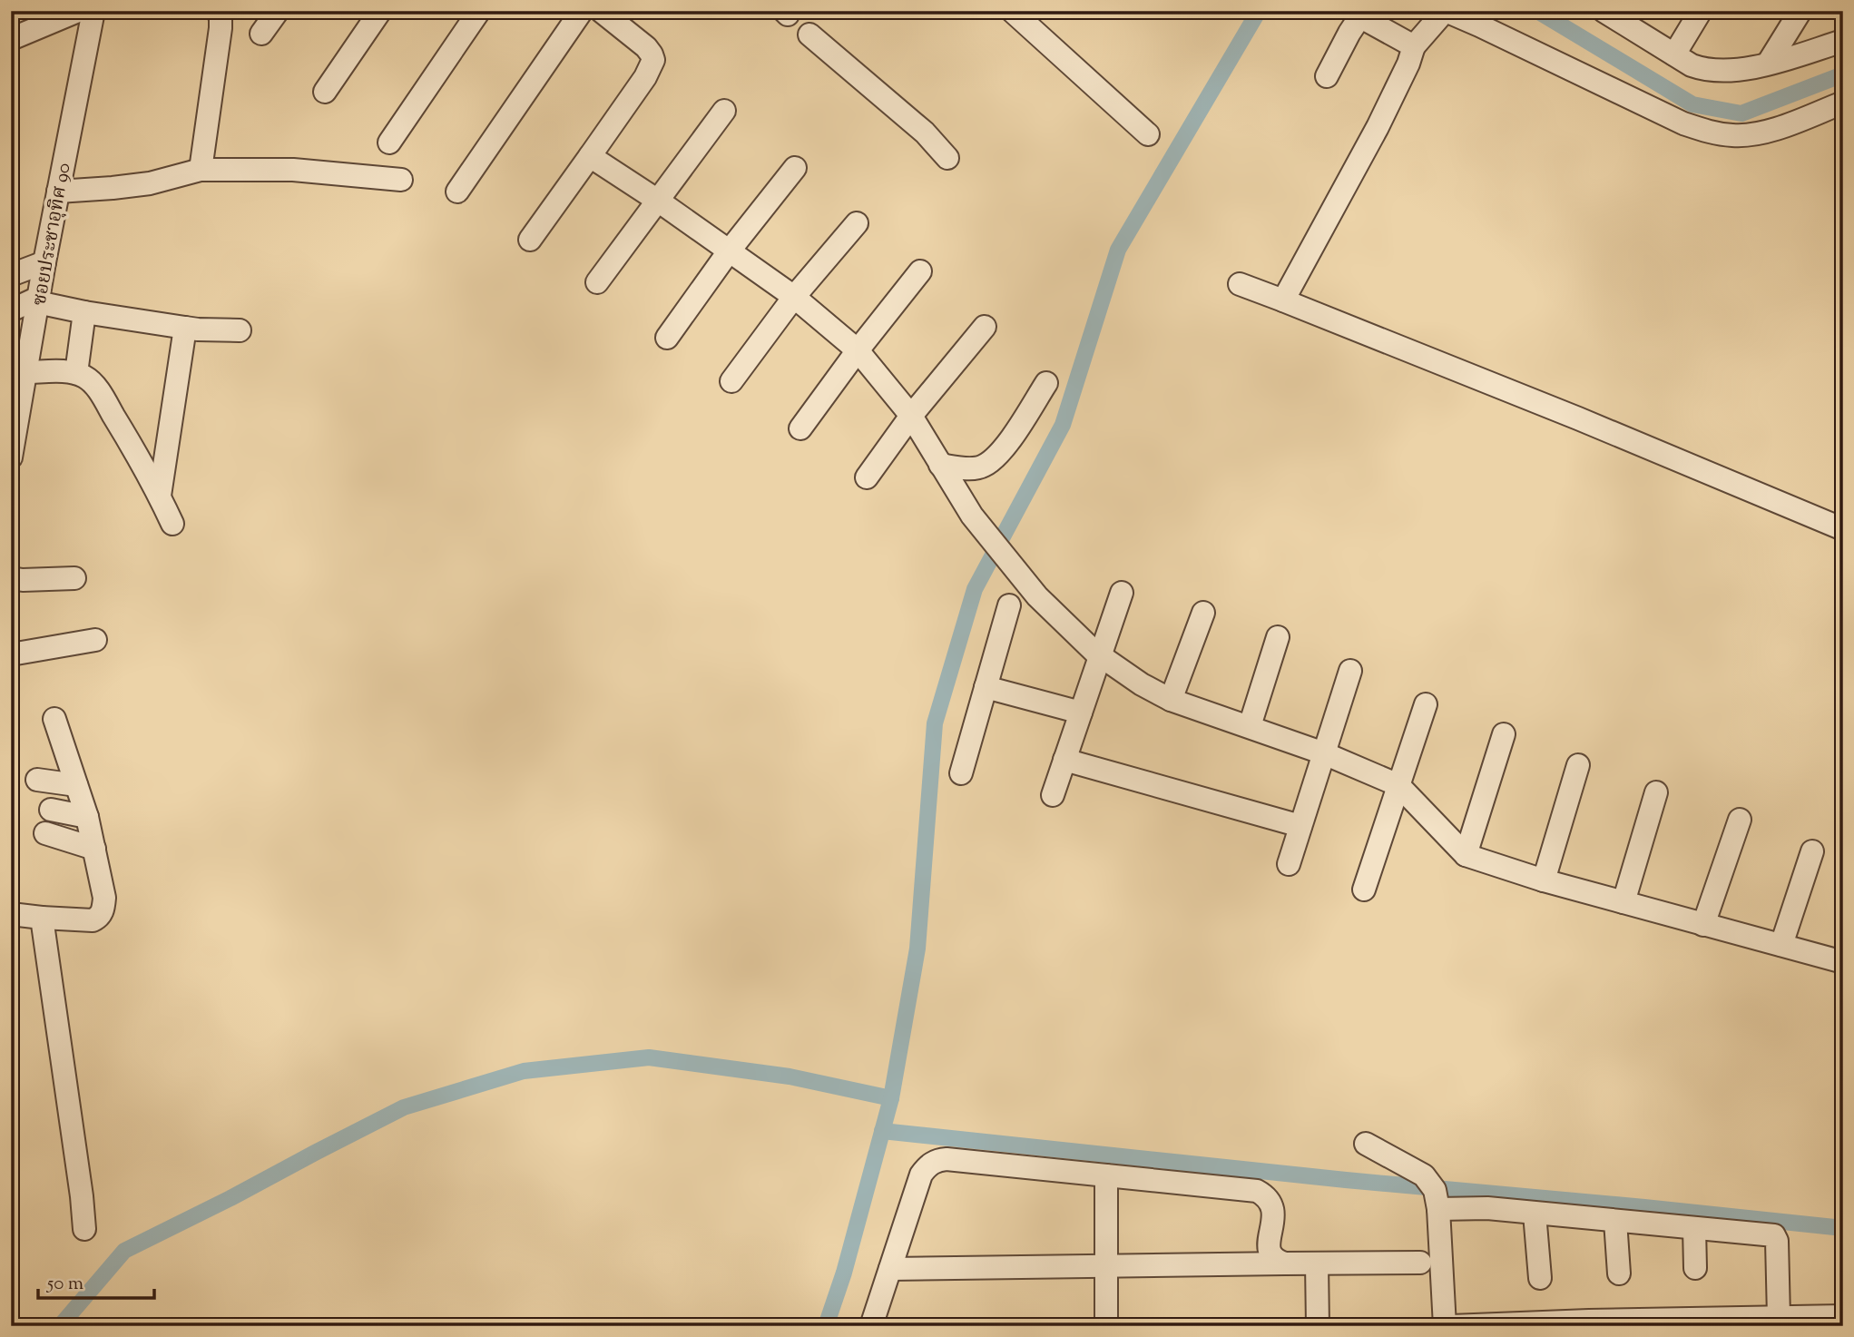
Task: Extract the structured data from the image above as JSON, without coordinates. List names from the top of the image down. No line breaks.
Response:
{"streets":{"street":["ซอยประชาอุทิศ 90"]},"scale_bar":"50 m"}
